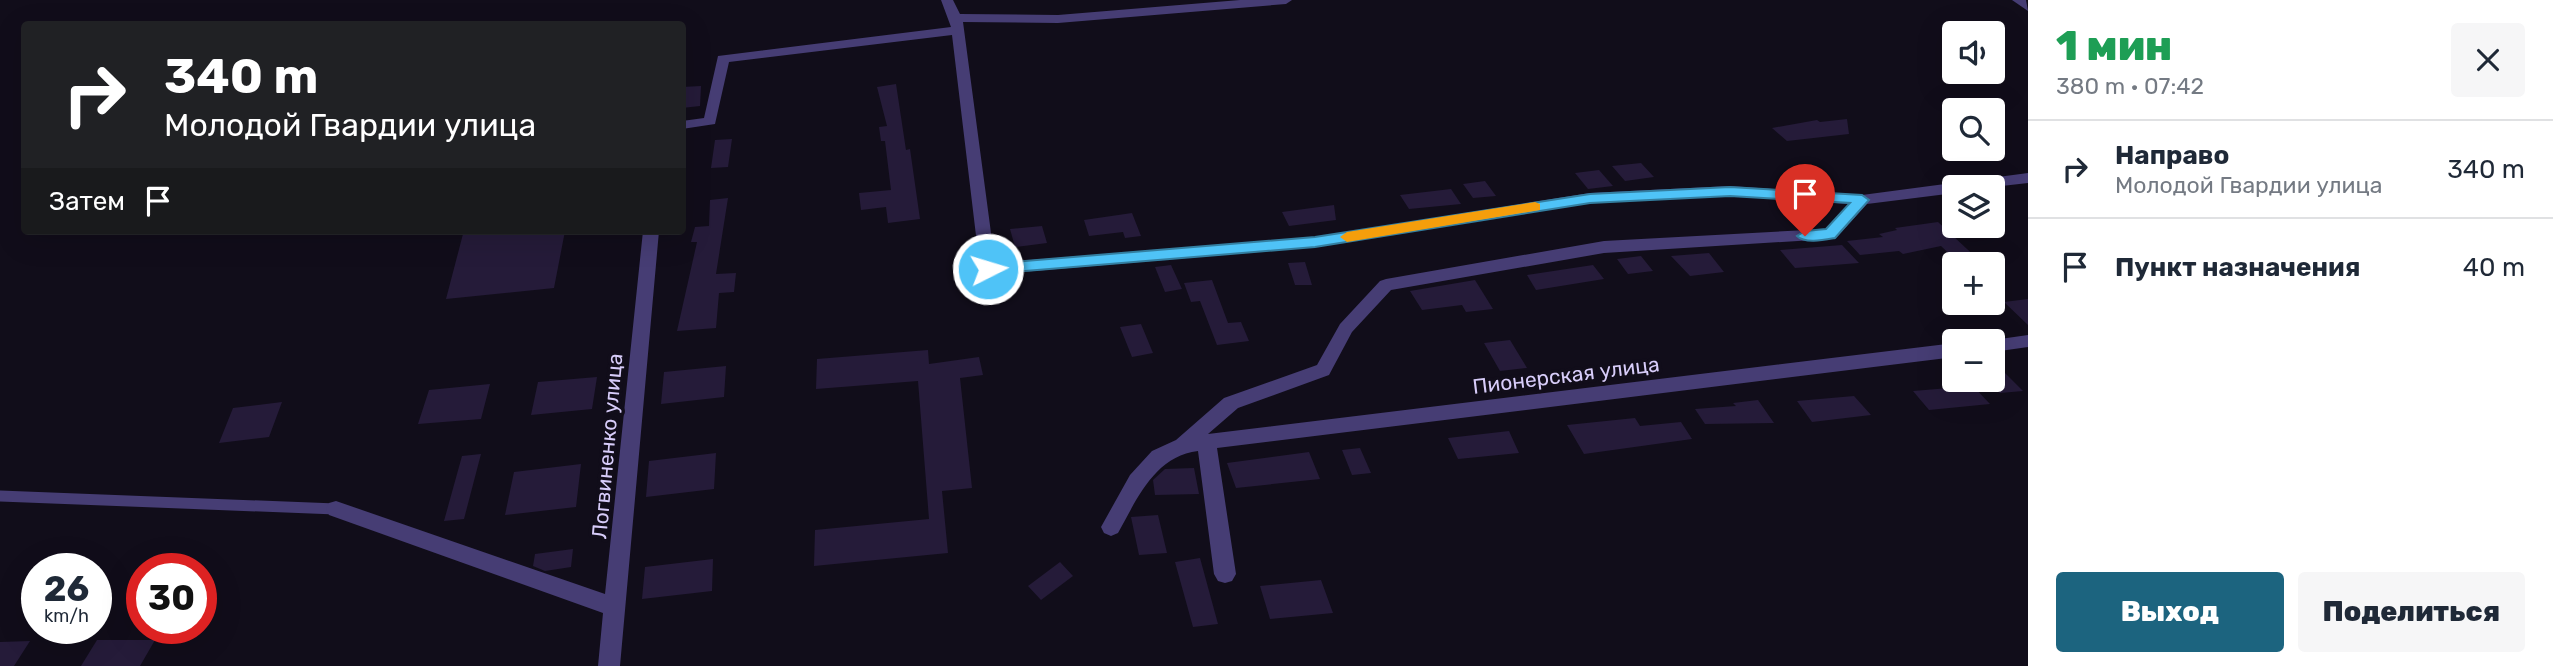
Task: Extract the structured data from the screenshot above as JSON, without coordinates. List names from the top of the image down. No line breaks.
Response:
{"streets":{"street":["Пионерская улица","Логвиненко улица"]},"page":{"heading":["1 мин","380 m · 07:42"],"map_buttons":["+","−"],"turn":["340 m","Молодой Гвардии улица"],"list":[{"name":"Направо","note":"Молодой Гвардии улица","value":"340 m"},{"name":"Пункт назначения","value":"40 m"}],"then":"Затем","speed":"26 km/h","limit":"30","buttons":["Выход","Поделиться"]}}
